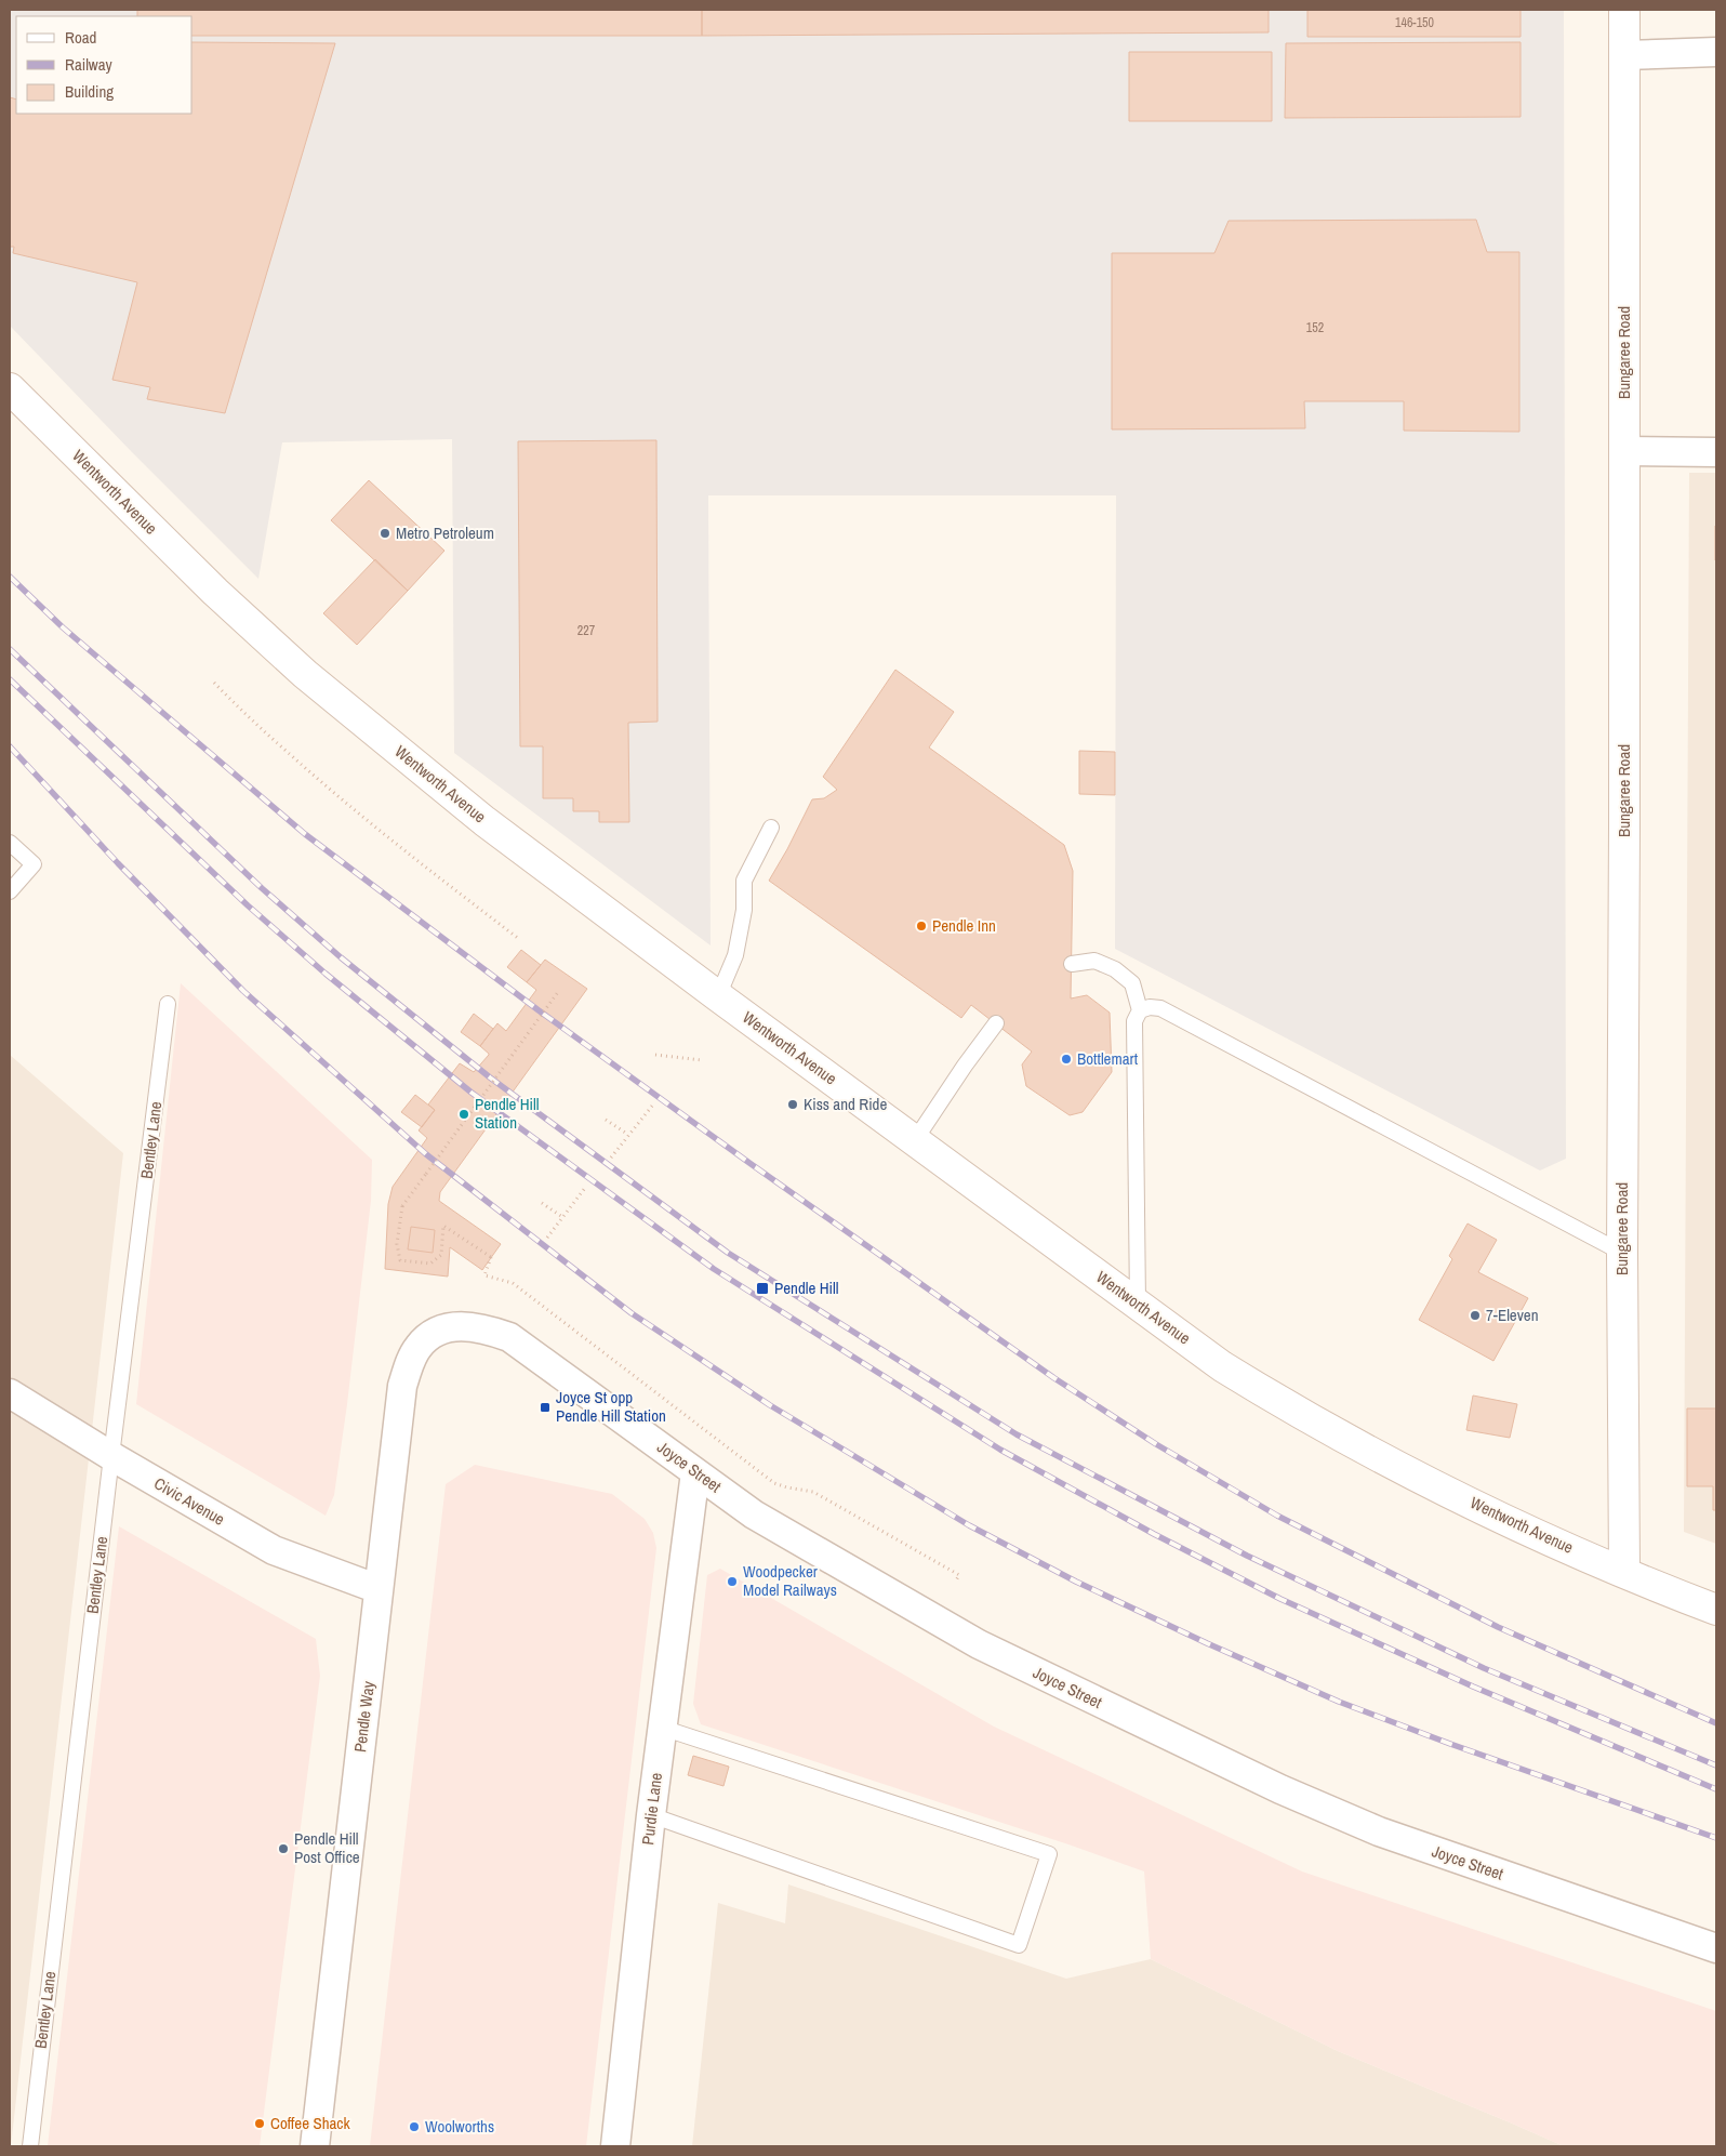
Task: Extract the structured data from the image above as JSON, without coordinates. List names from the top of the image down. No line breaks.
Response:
{"streets":{"main road":["Bungaree Road","Wentworth Avenue"],"street":["Joyce Street","Civic Avenue","Pendle Way","Purdie Lane"],"lane":["Bentley Lane"]},"crossings":[["Bungaree Road","Wentworth Avenue"],["Bentley Lane","Civic Avenue"],["Joyce Street","Pendle Way"],["Joyce Street","Purdie Lane"],["Civic Avenue","Pendle Way"]],"places":{"other":["Metro Petroleum","Pendle Inn","Bottlemart","Kiss and Ride","Pendle Hill Station","7-Eleven","Woodpecker Model Railways","Pendle Hill Post Office","Coffee Shack","Woolworths"],"transit":["Pendle Hill","Joyce St opp Pendle Hill Station"]},"house_numbers":["146-150","152","227"],"legend":["Road","Railway","Building"]}
